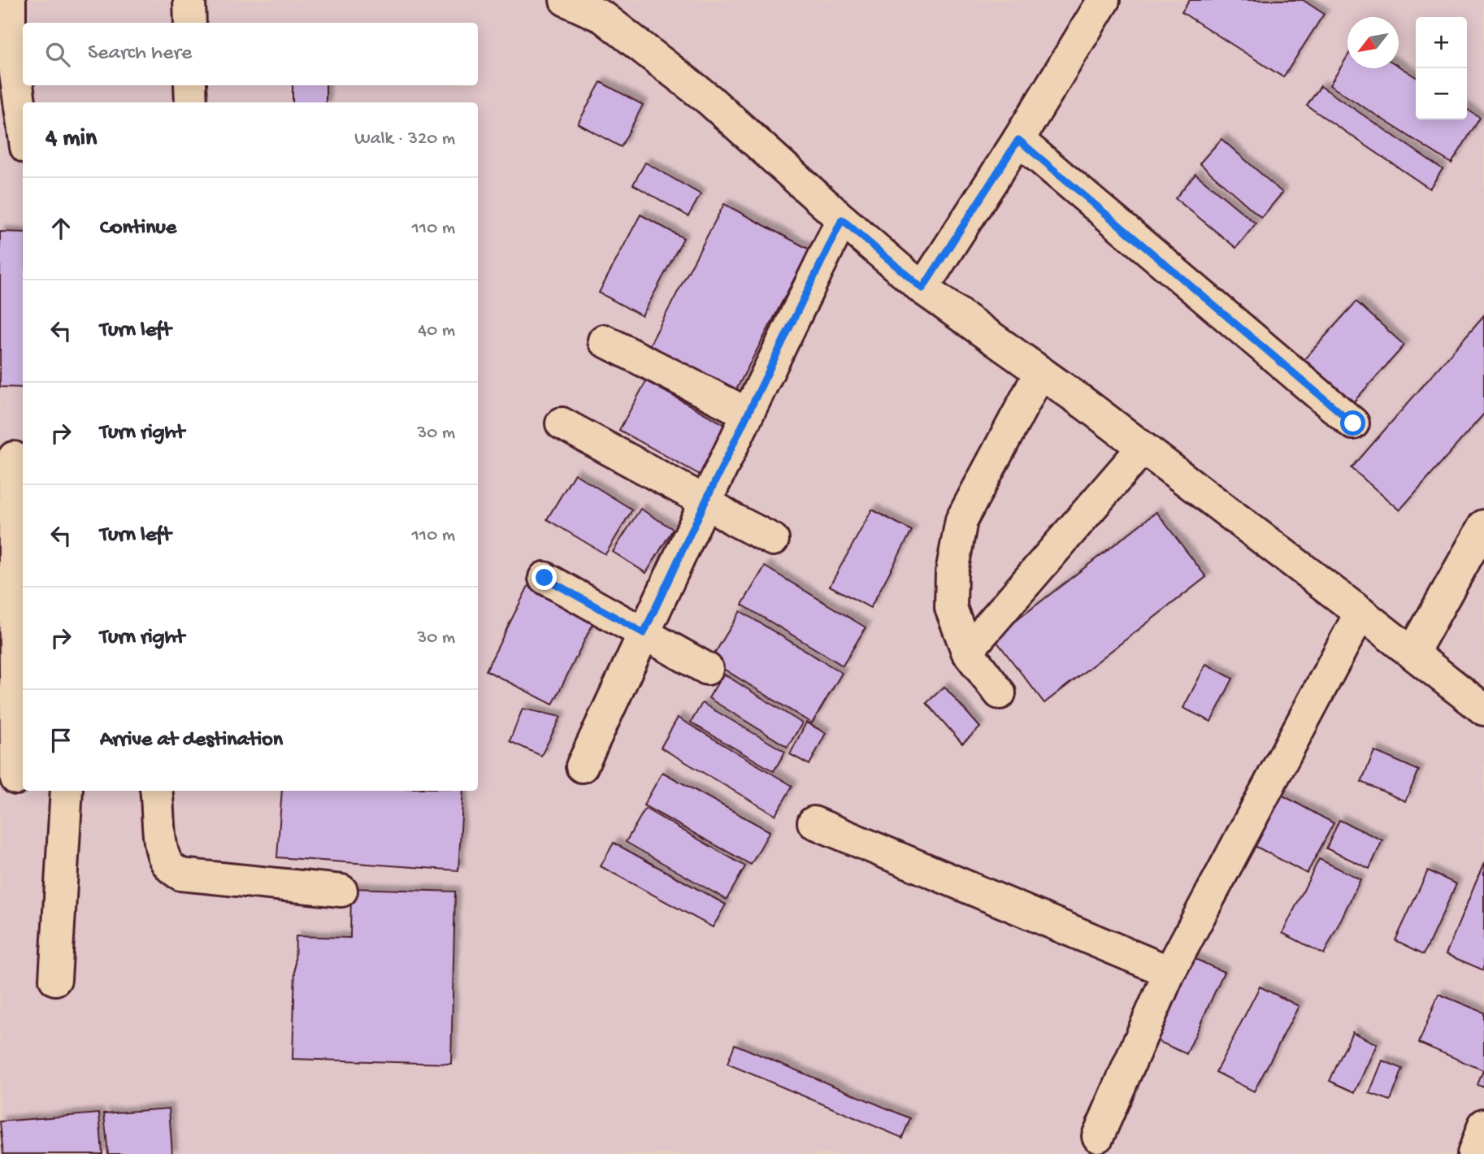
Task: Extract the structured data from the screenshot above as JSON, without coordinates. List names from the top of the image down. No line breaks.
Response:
{"north":"bottom left","page":{"map_buttons":["+","−"],"search":"Search here","heading":["4 min","Walk · 320 m"],"list":[["Continue","110 m"],["Turn left","40 m"],["Turn right","30 m"],["Turn left","110 m"],["Turn right","30 m"],"Arrive at destination"]}}
